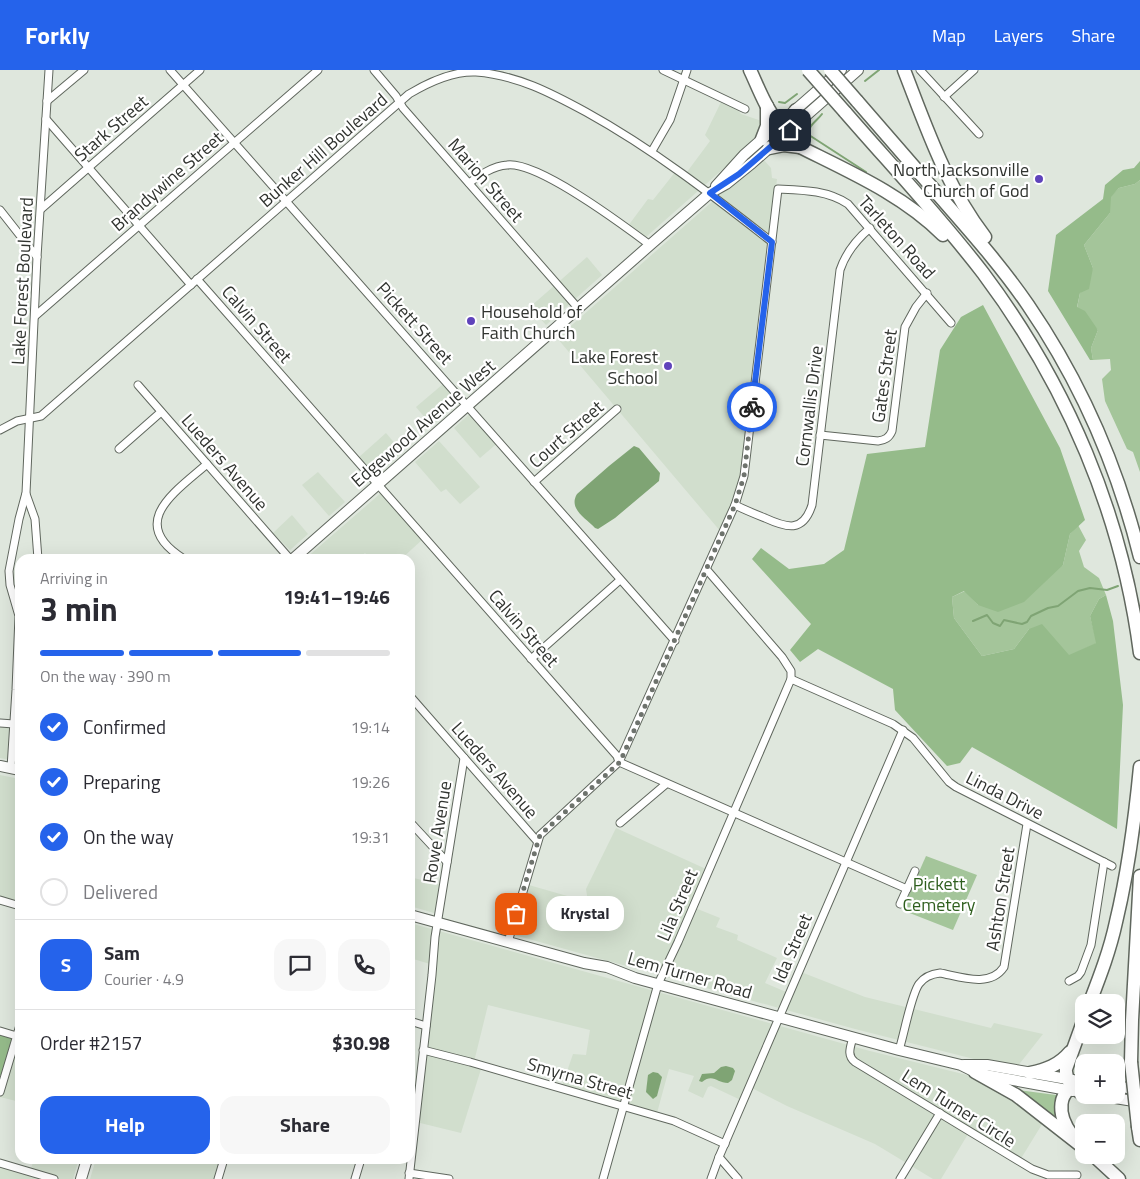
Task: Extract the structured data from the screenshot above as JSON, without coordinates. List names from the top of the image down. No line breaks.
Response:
{"streets":{"main road":["Edgewood Avenue West","Lem Turner Road"],"street":["Stark Street","Bunker Hill Boulevard","Marion Street","Brandywine Street","Tarleton Road","Lake Forest Boulevard","Pickett Street","Calvin Street","Gates Street","Cornwallis Drive","Court Street","Lueders Avenue","Linda Drive","Rowe Avenue","Ashton Street","Lila Street","Ida Street","Smyrna Street","Lem Turner Circle"]},"crossings":[["Stark Street","Lake Forest Boulevard"],["Stark Street","Pickett Street"],["Bunker Hill Boulevard","Marion Street"],["Bunker Hill Boulevard","Tarleton Road"],["Bunker Hill Boulevard","Lake Forest Boulevard"],["Bunker Hill Boulevard","Pickett Street"],["Bunker Hill Boulevard","Calvin Street"],["Bunker Hill Boulevard","Edgewood Avenue West"],["Marion Street","Edgewood Avenue West"],["Brandywine Street","Lake Forest Boulevard"],["Brandywine Street","Pickett Street"],["Tarleton Road","Gates Street"],["Tarleton Road","Cornwallis Drive"],["Pickett Street","Edgewood Avenue West"],["Pickett Street","Court Street"],["Calvin Street","Edgewood Avenue West"],["Calvin Street","Lila Street"],["Calvin Street","Ida Street"],["Gates Street","Cornwallis Drive"],["Lueders Avenue","Rowe Avenue"],["Linda Drive","Ashton Street"],["Linda Drive","Lila Street"],["Linda Drive","Ida Street"],["Rowe Avenue","Lem Turner Road"],["Rowe Avenue","Smyrna Street"],["Ashton Street","Lem Turner Road"],["Lila Street","Lem Turner Road"],["Lila Street","Smyrna Street"],["Ida Street","Lem Turner Road"],["Ida Street","Smyrna Street"],["Lem Turner Road","Lem Turner Circle"]],"parks":["Pickett Cemetery"],"places":["North Jacksonville Church of God","Household of Faith Church","Lake Forest School","Krystal"],"page":{"header":"Forkly","nav":["Map","Layers","Share"],"heading":["3 min","Arriving in","19:41–19:46"],"panel":["Sam","Courier · 4.9","Order #2157","$30.98"],"bar":"On the way · 390 m","list":[["Confirmed","19:14"],["Preparing","19:26"],["On the way","19:31"],"Delivered"],"bubble":"Krystal","round":"S","map_buttons":["+","−"],"buttons":["Help","Share"]}}
